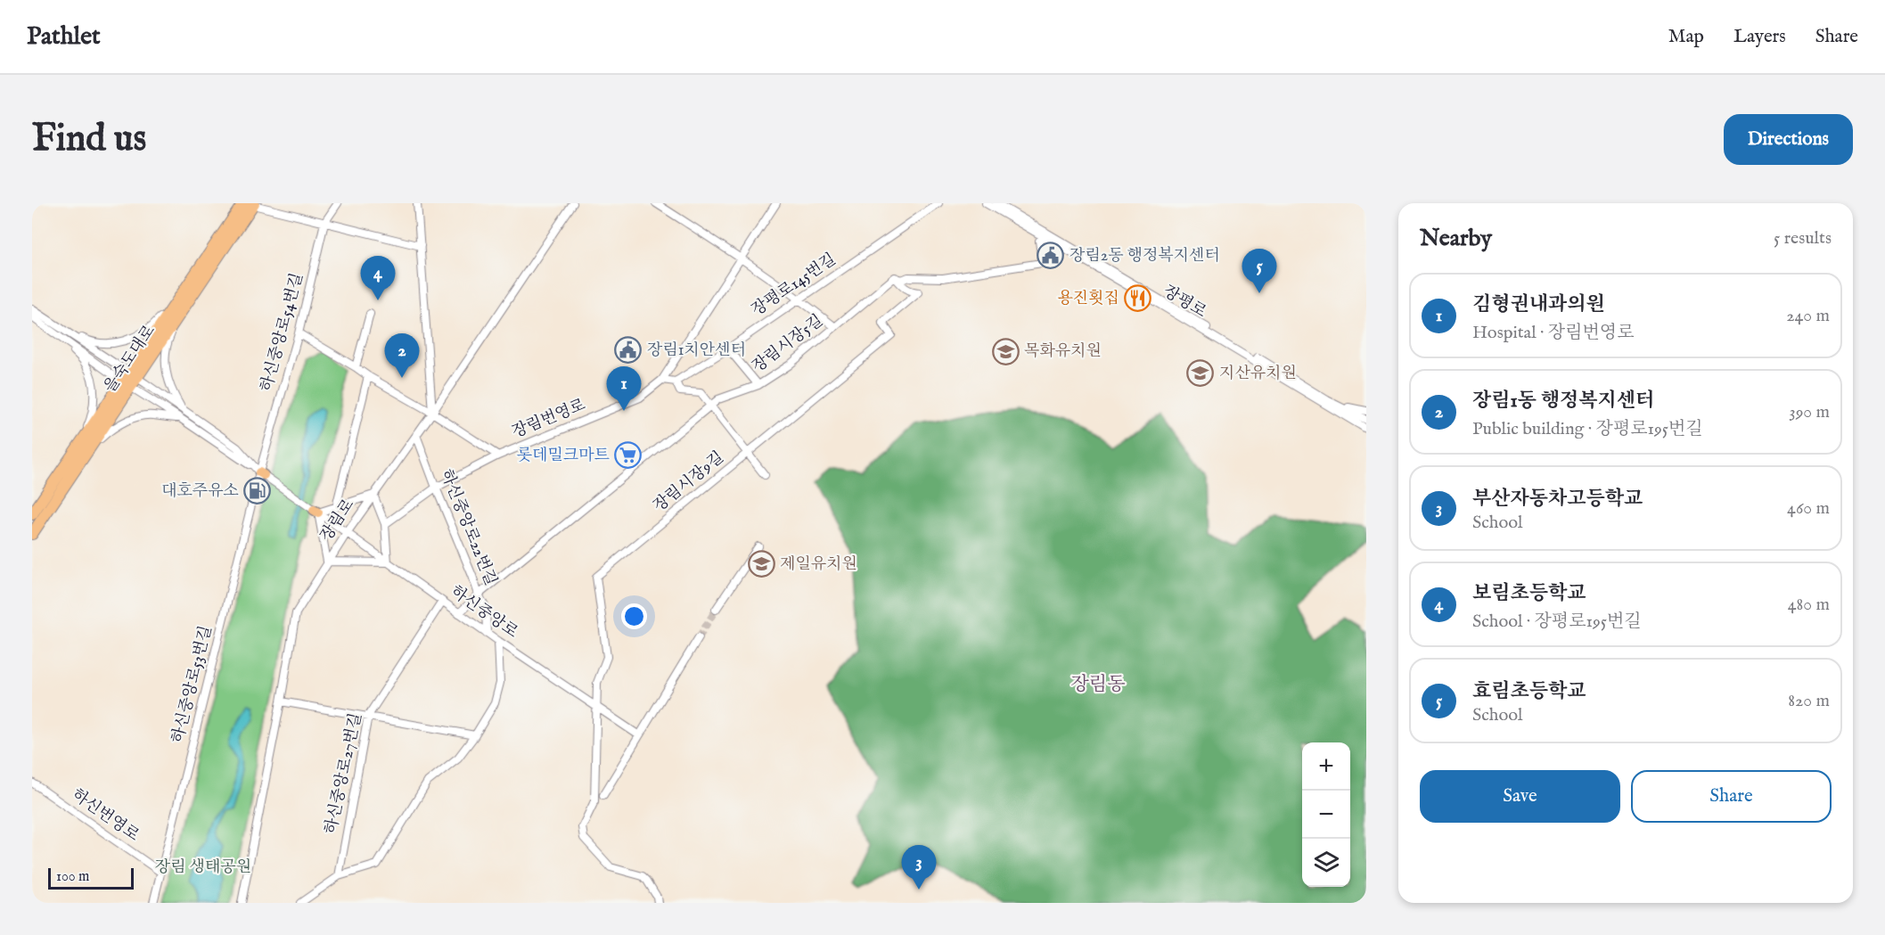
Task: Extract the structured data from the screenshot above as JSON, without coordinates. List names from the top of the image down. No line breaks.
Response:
{"streets":{"highway":["을숙도대로"],"street":["장평로145번길","장평로","하신중앙로54번길","장림시장5길","장림번영로","장림시장9길","장림로","하신중앙로22번길","하신중앙로","하신중앙로53번길","하신중앙로27번길","하신번영로"]},"crossings":[["하신중앙로54번길","장림번영로"],["하신중앙로54번길","하신중앙로"],["하신중앙로54번길","하신중앙로53번길"],["장림시장5길","장림시장9길"],["장림시장5길","하신중앙로22번길"],["장림시장5길","하신중앙로"],["장림번영로","장림로"],["장림시장9길","하신중앙로"],["장림로","하신중앙로22번길"],["장림로","하신중앙로"],["하신중앙로22번길","하신중앙로"],["하신중앙로","하신중앙로53번길"],["하신중앙로","하신중앙로27번길"],["하신중앙로53번길","하신번영로"]],"districts":["장림동"],"parks":["장림 생태공원"],"places":{"public building":["장림2동 행정복지센터","장림1치안센터"],"restaurant":["용진횟집"],"school or university":["목화유치원","지산유치원","제일유치원"],"supermarket":["롯데밀크마트"],"fuel station":["대호주유소"]},"scale_bar":"100 m","page":{"header":"Pathlet","nav":["Map","Layers","Share"],"buttons":["Directions",["Save","Share"]],"title":"Find us","heading":["Nearby","5 results"],"pins":["5","4","2","1","3"],"list":[{"mark":"1","name":"김형권내과의원","note":"Hospital · 장림번영로","value":"240 m"},{"mark":"2","name":"장림1동 행정복지센터","note":"Public building · 장평로195번길","value":"390 m"},{"mark":"3","name":"부산자동차고등학교","note":"School","value":"460 m"},{"mark":"4","name":"보림초등학교","note":"School · 장평로195번길","value":"480 m"},{"mark":"5","name":"효림초등학교","note":"School","value":"820 m"}],"map_buttons":["+","−"],"scale":"100 m"}}
